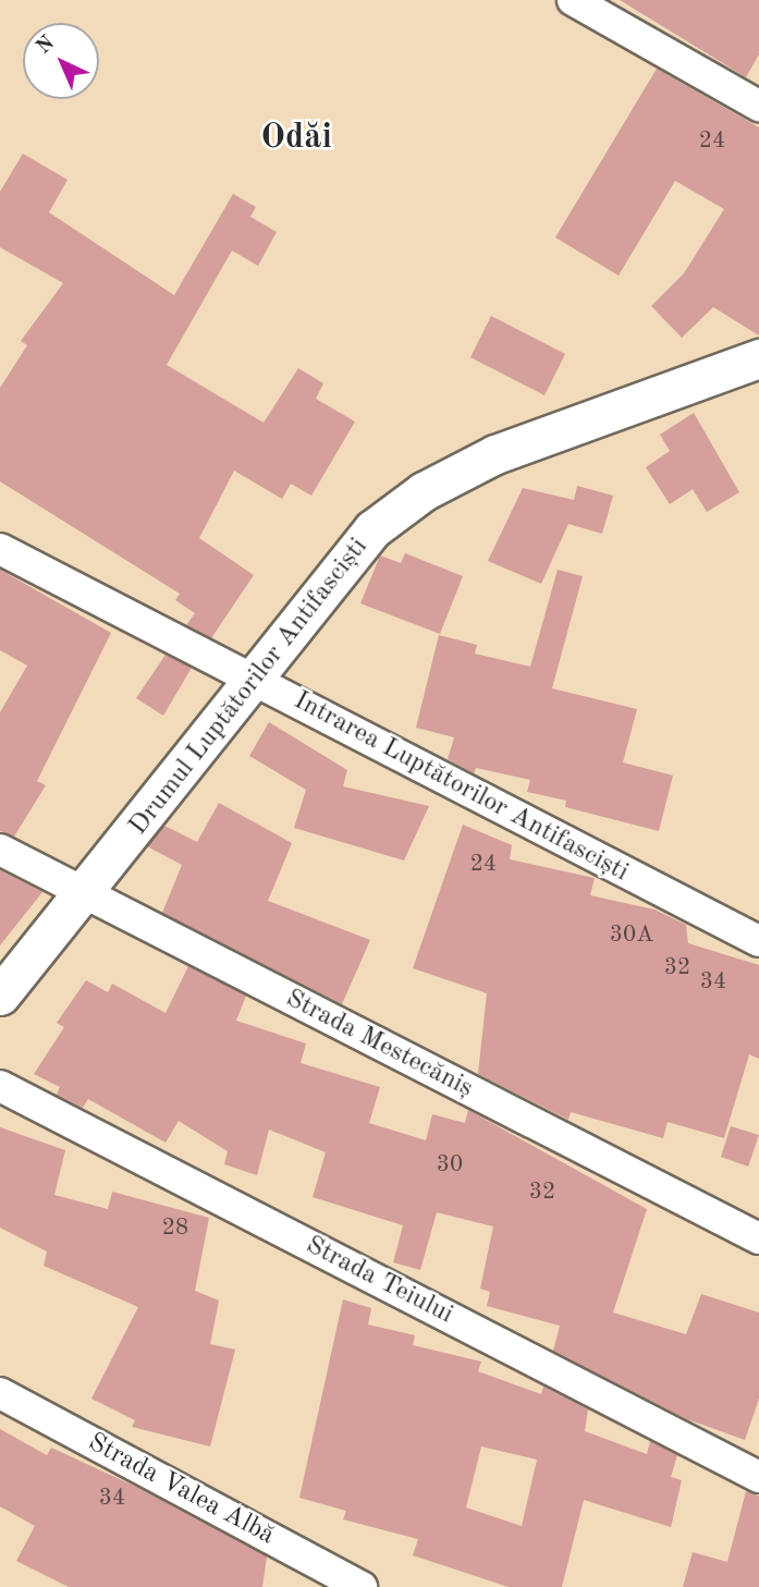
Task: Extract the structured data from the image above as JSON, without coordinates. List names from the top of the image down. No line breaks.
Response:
{"streets":{"street":["Drumul Luptătorilor Antifasciști","Intrarea Luptătorilor Antifasciști","Strada Mestecăniș","Strada Teiului","Strada Valea Albă"]},"crossings":[["Drumul Luptătorilor Antifasciști","Intrarea Luptătorilor Antifasciști"],["Drumul Luptătorilor Antifasciști","Strada Mestecăniș"]],"districts":["Odăi"],"house_numbers":["24","24","30A","32","34","30","32","28","34"],"north":"top left"}
